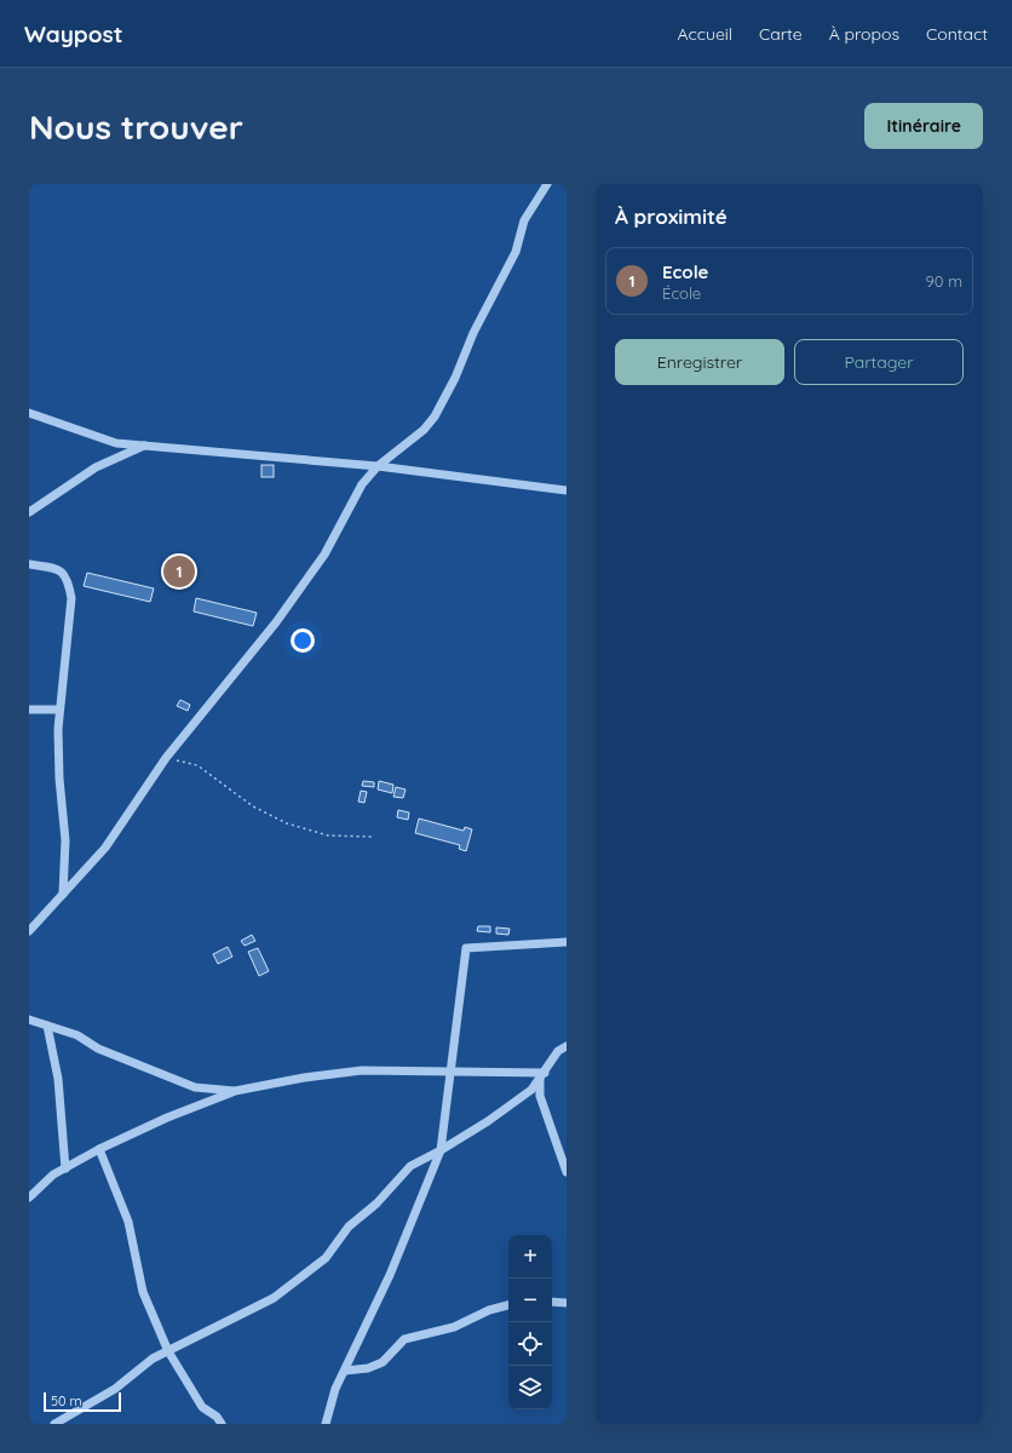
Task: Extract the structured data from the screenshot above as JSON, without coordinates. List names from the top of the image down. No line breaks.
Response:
{"scale_bar":"50 m","page":{"header":"Waypost","nav":["Accueil","Carte","À propos","Contact"],"buttons":["Itinéraire",["Enregistrer","Partager"]],"title":"Nous trouver","heading":"À proximité","list":[{"mark":"1","name":"Ecole","note":"École","value":"90 m"}],"pins":"1","map_buttons":["+","−"],"scale":"50 m"}}
